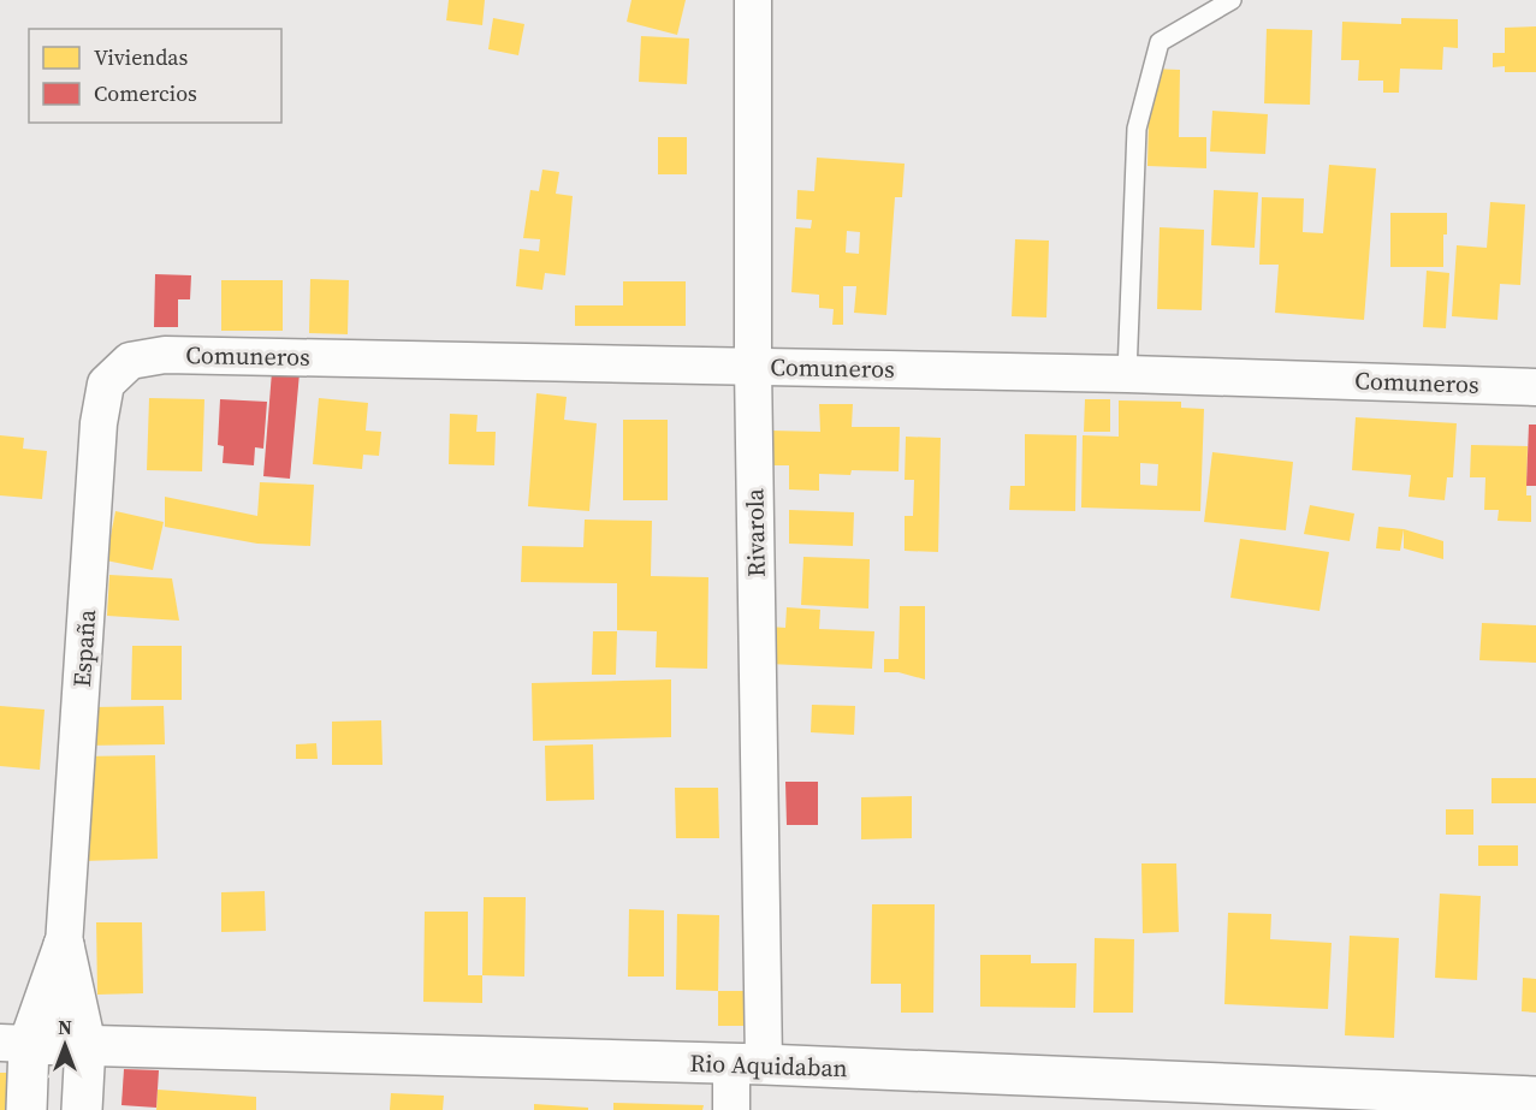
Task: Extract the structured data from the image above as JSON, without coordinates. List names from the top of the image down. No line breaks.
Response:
{"streets":{"street":["Comuneros","Rivarola","España","Rio Aquidaban"]},"crossings":[["Comuneros","Rivarola"],["Comuneros","España"],["Rivarola","Rio Aquidaban"]],"legend":["Viviendas","Comercios"],"north":"top"}
